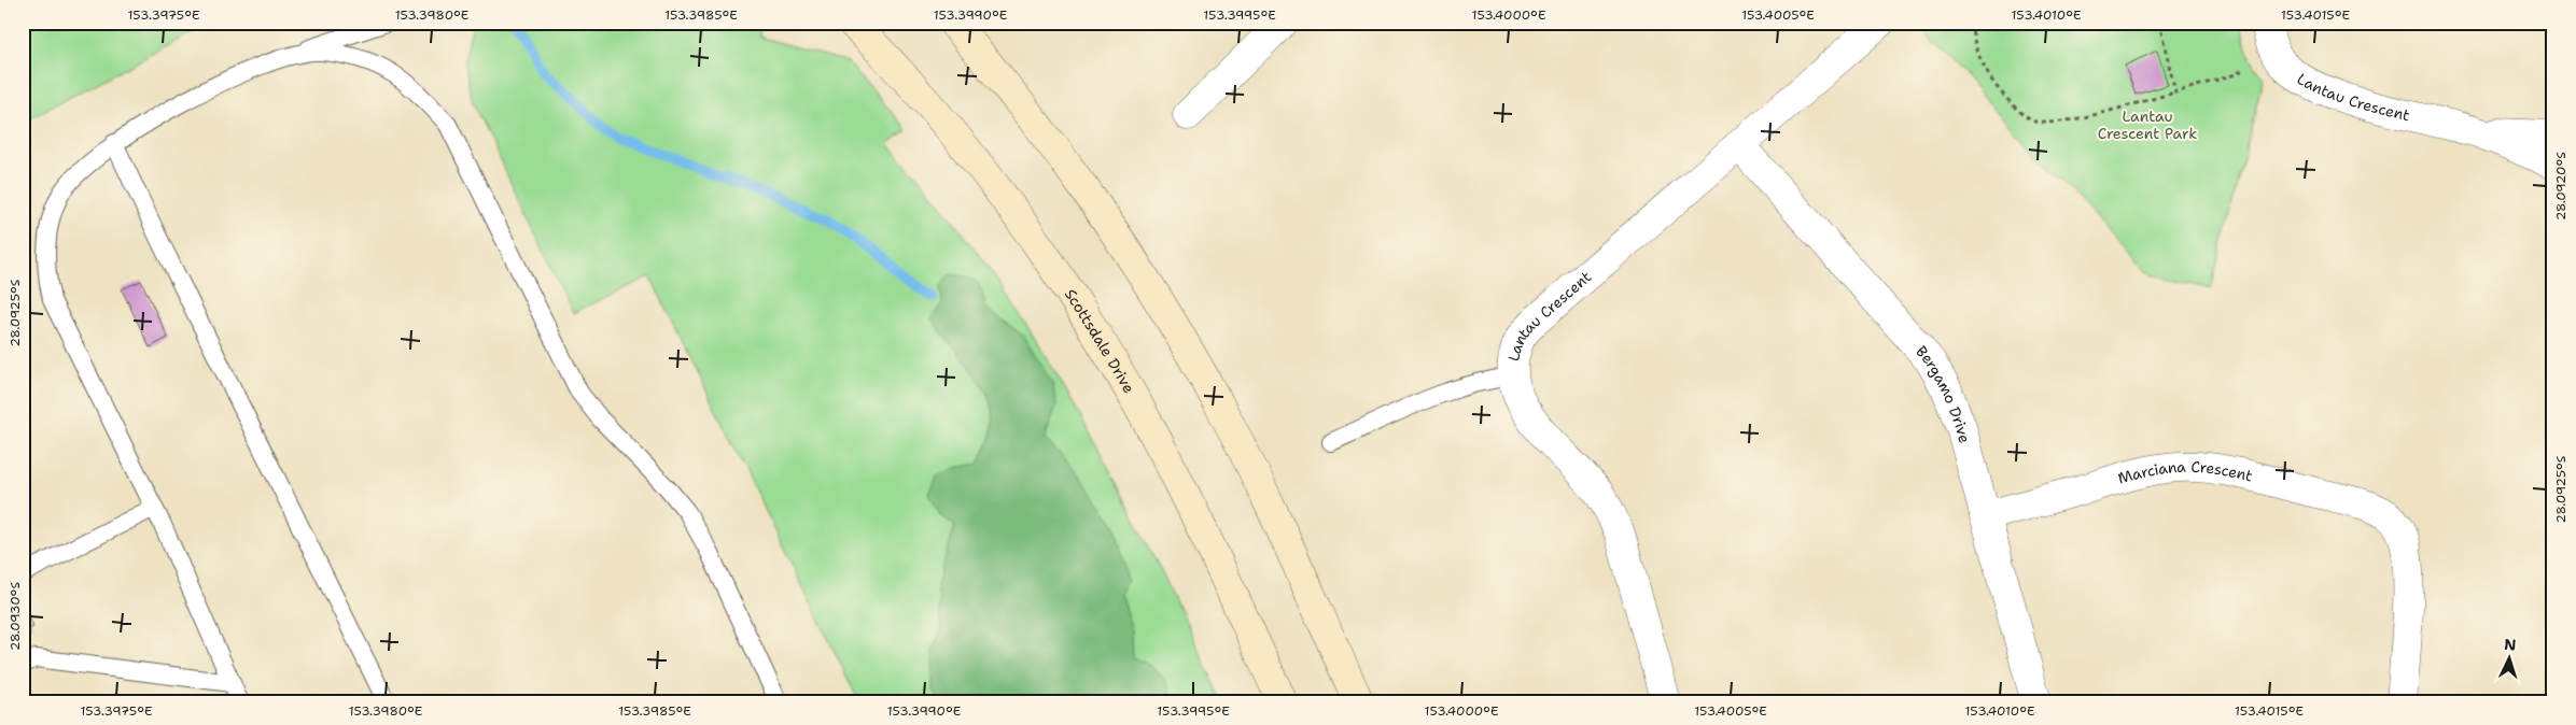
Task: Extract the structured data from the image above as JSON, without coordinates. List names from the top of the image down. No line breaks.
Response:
{"streets":{"main road":["Scottsdale Drive"],"street":["Lantau Crescent","Bergamo Drive","Marciana Crescent"]},"crossings":[["Lantau Crescent","Bergamo Drive"],["Bergamo Drive","Marciana Crescent"]],"parks":["Lantau Crescent Park"],"north":"top","coordinates":["153.3975°E","153.3980°E","153.3985°E","153.3990°E","153.3995°E","153.4000°E","153.4005°E","153.4010°E","153.4015°E","28.0920°S","28.0925°S","28.0930°S"]}
